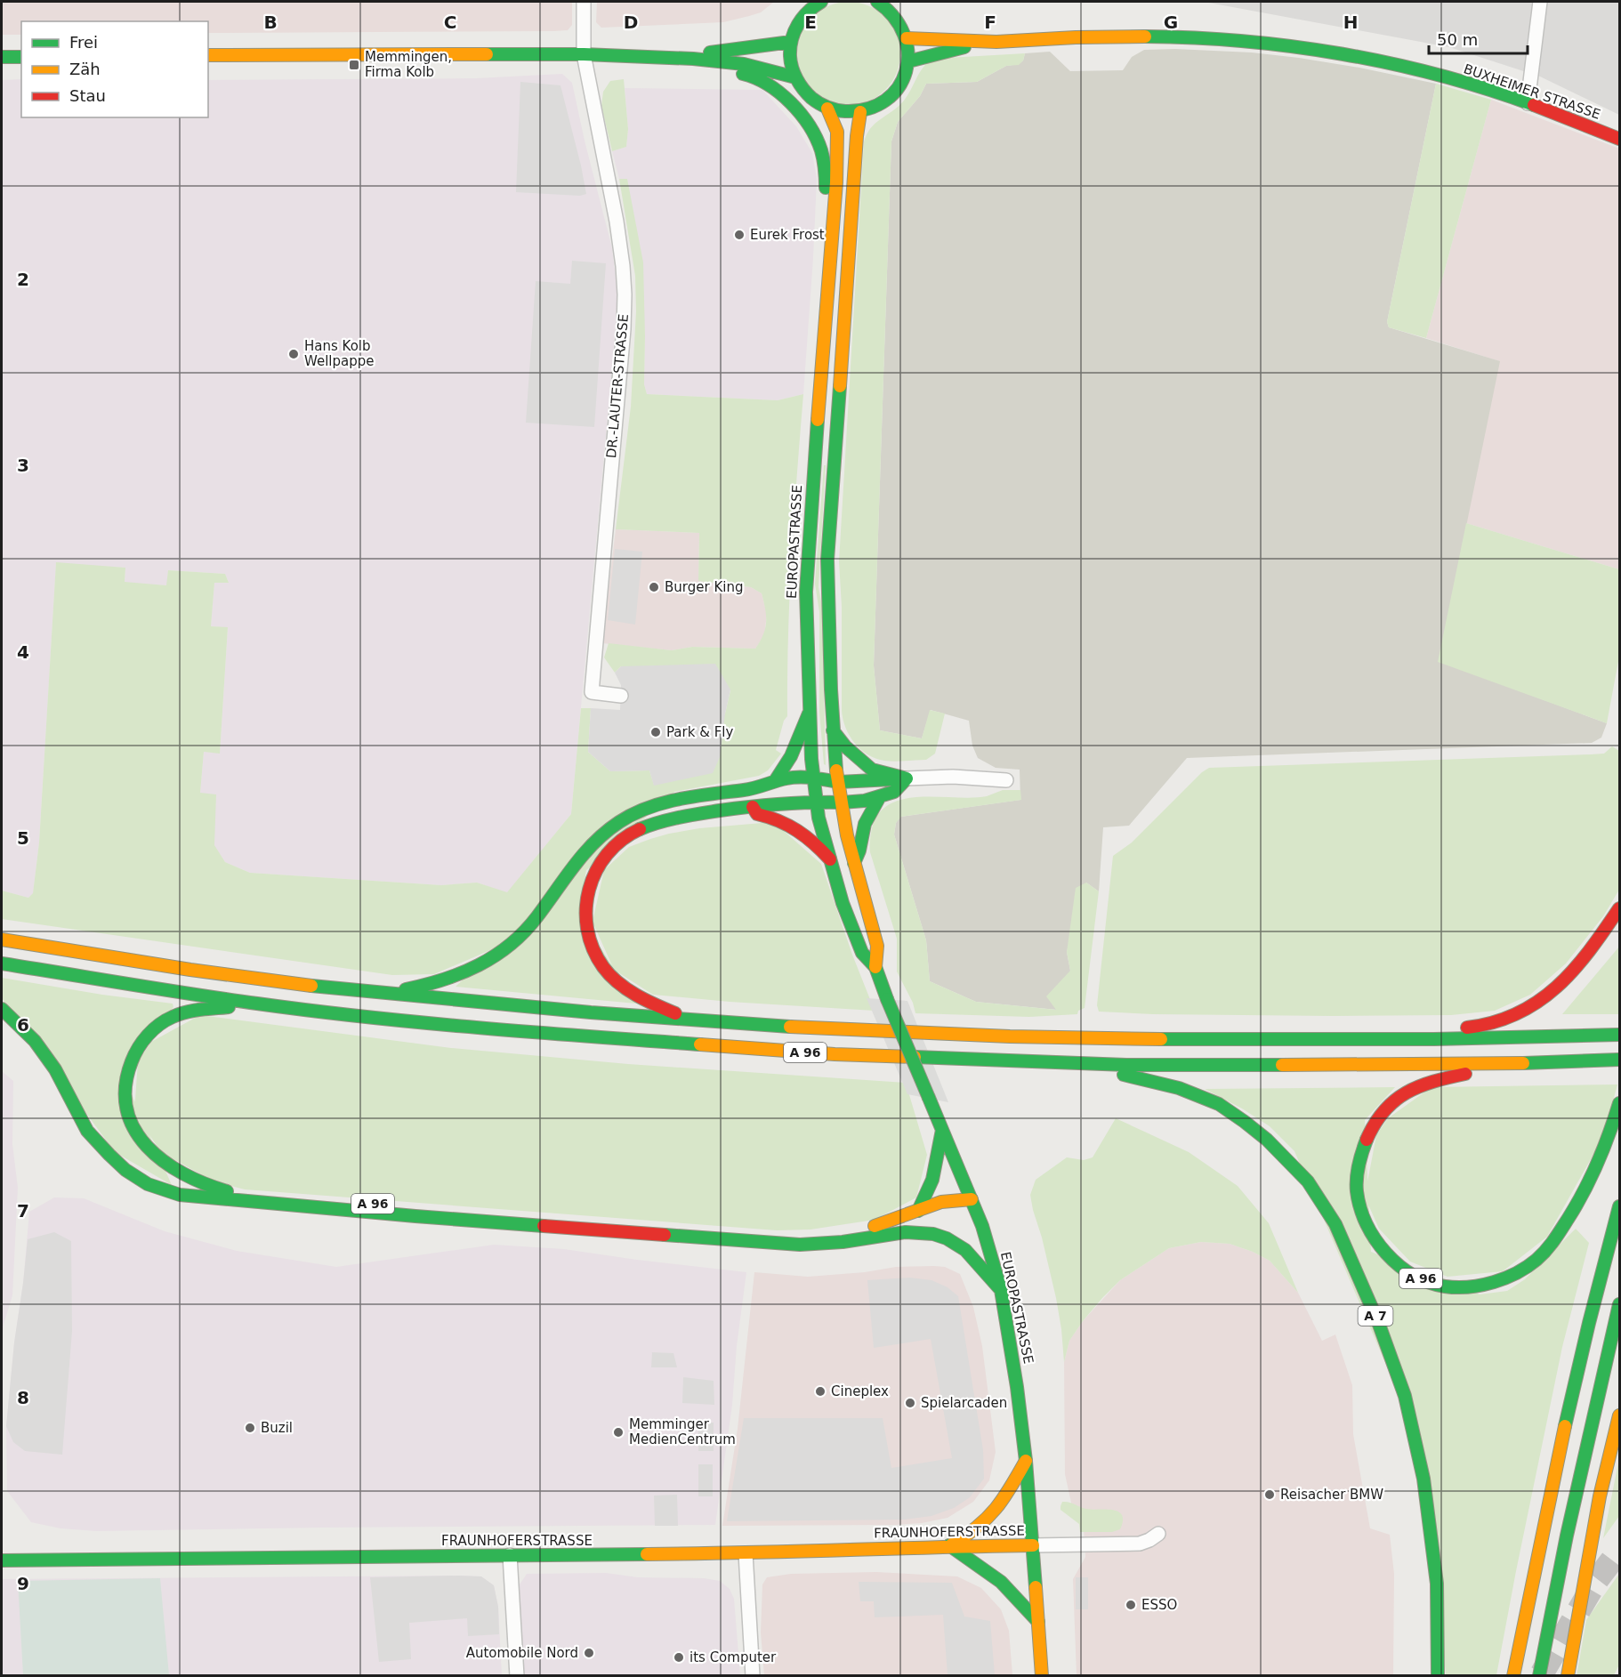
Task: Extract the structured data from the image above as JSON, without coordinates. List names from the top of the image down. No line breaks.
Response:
{"streets":{"main road":["BUXHEIMER STRASSE","EUROPASTRASSE","A 96","A 7","FRAUNHOFERSTRASSE"],"street":["DR.-LAUTER-STRASSE"]},"crossings":[["EUROPASTRASSE","A 96"],["EUROPASTRASSE","FRAUNHOFERSTRASSE"],["A 96","A 7"]],"places":{"transit":["Memmingen, Firma Kolb"],"other":["Eurek Frost","Hans Kolb Wellpappe","Burger King","Park & Fly","Cineplex","Spielarcaden","Buzil","Memminger MedienCentrum","Reisacher BMW","ESSO","Automobile Nord","its Computer"]},"legend":["Frei","Zäh","Stau"],"scale_bar":"50 m","grid":{"columns":["B","C","D","E","F","G","H"],"rows":["2","3","4","5","6","7","8","9"]}}
